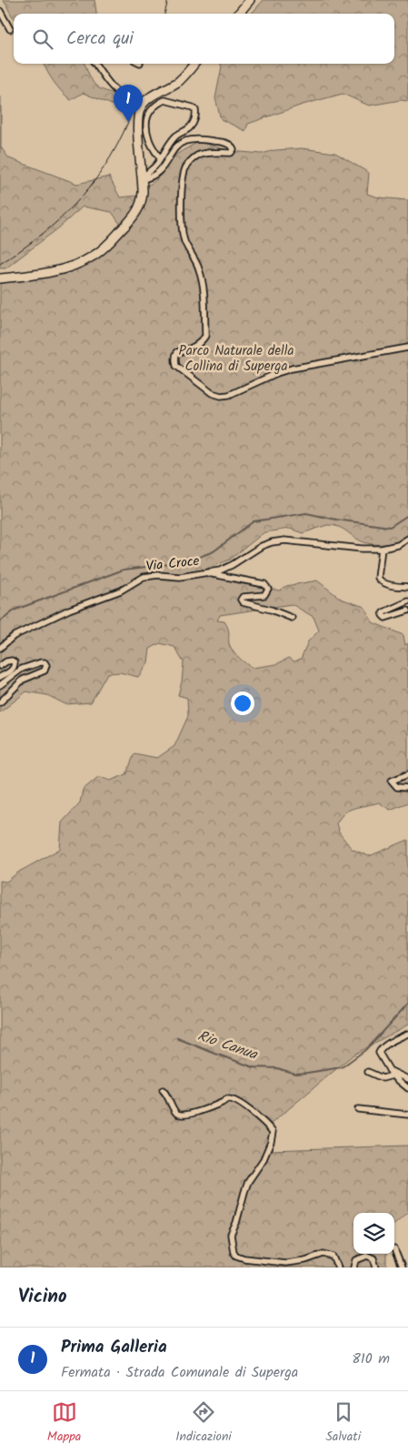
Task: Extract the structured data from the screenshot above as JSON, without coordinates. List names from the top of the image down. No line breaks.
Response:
{"streets":{"street":["Via Croce"]},"water":["Rio Canua"],"parks":["Parco Naturale della Collina di Superga"],"page":{"search":"Cerca qui","pins":"1","heading":"Vicino","list":[{"mark":"1","name":"Prima Galleria","note":"Fermata · Strada Comunale di Superga","value":"810 m"}],"nav":["Mappa","Indicazioni","Salvati"]}}
